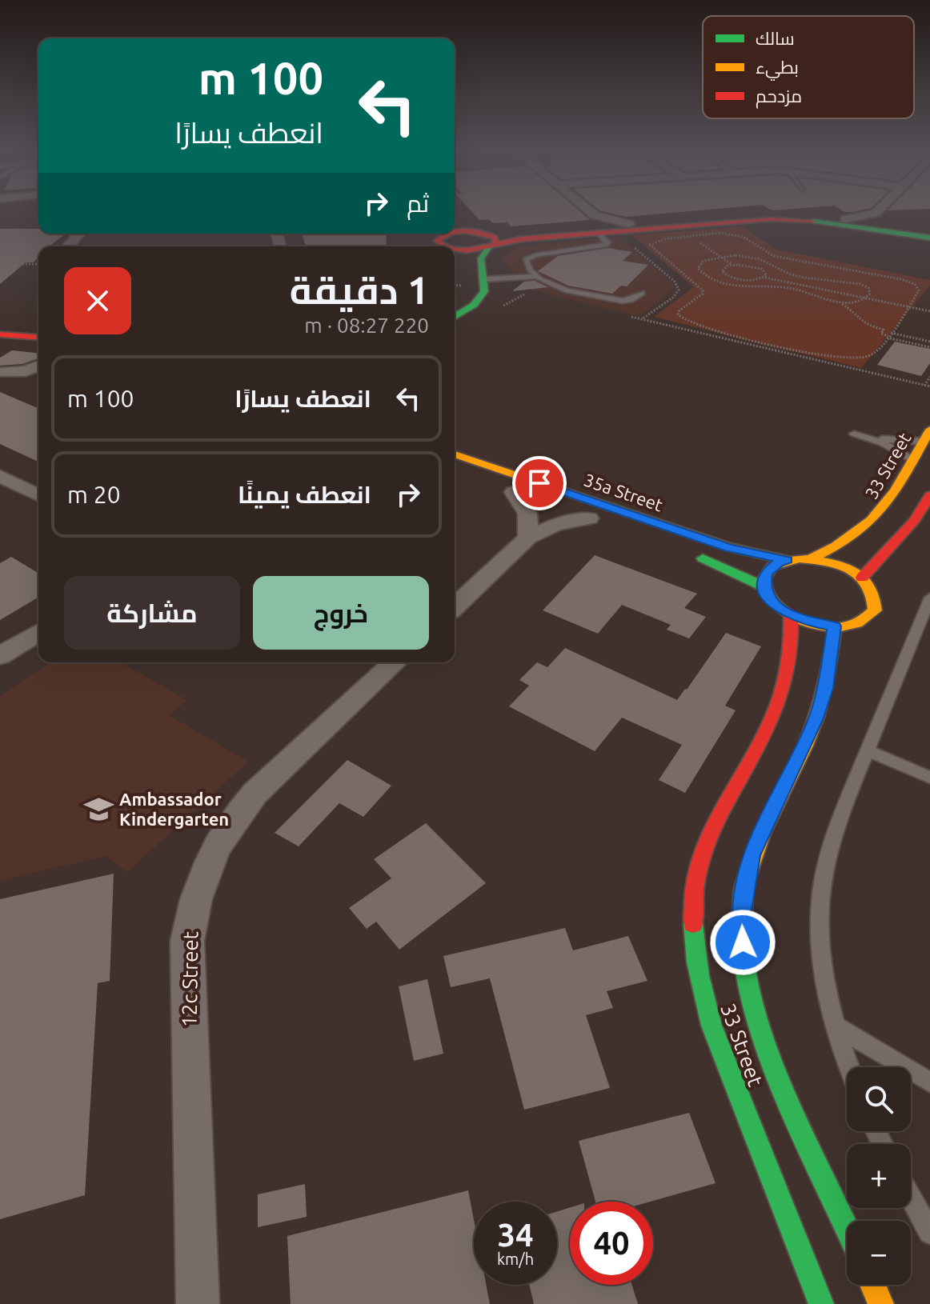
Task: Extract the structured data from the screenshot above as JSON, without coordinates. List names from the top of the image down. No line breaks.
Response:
{"streets":{"street":["33 Street","35a Street","12c Street"]},"crossings":[["33 Street","35a Street"]],"places":{"school or university":["Ambassador Kindergarten"]},"legend":["سالك","بطيء","مزدحم"],"page":{"turn":["100 m","انعطف يسارًا"],"then":"ثم","heading":["1 دقيقة","220 m · 08:27"],"list":[{"name":"انعطف يسارًا","value":"100 m"},{"name":"انعطف يمينًا","value":"20 m"}],"buttons":["خروج","مشاركة"],"map_buttons":["+","−"],"speed":"34 km/h","limit":"40"}}
